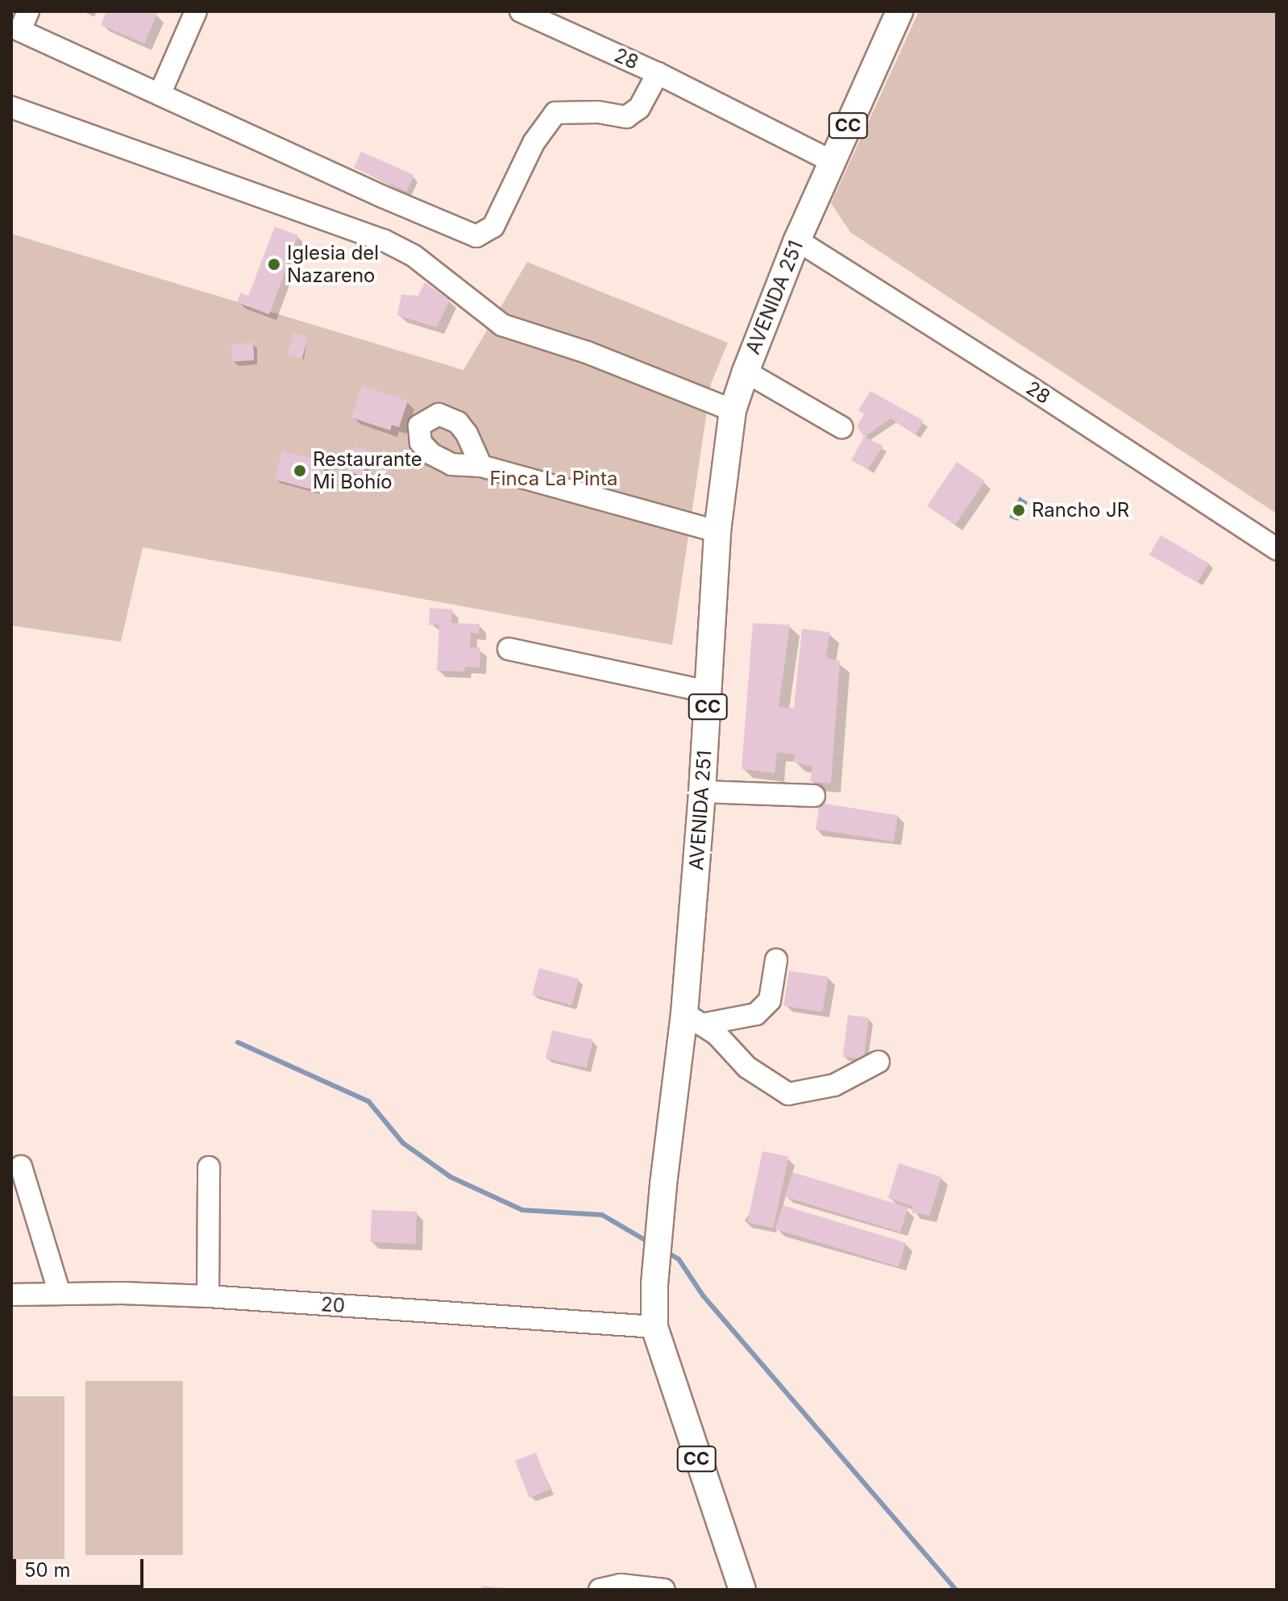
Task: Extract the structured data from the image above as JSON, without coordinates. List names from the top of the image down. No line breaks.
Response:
{"streets":{"main road":["CC","AVENIDA 251"],"street":["28","20"]},"crossings":[["28","AVENIDA 251"],["AVENIDA 251","20"]],"parks":["Finca La Pinta"],"places":["Iglesia del Nazareno","Restaurante Mi Bohío","Rancho JR"],"scale_bar":"50 m"}
